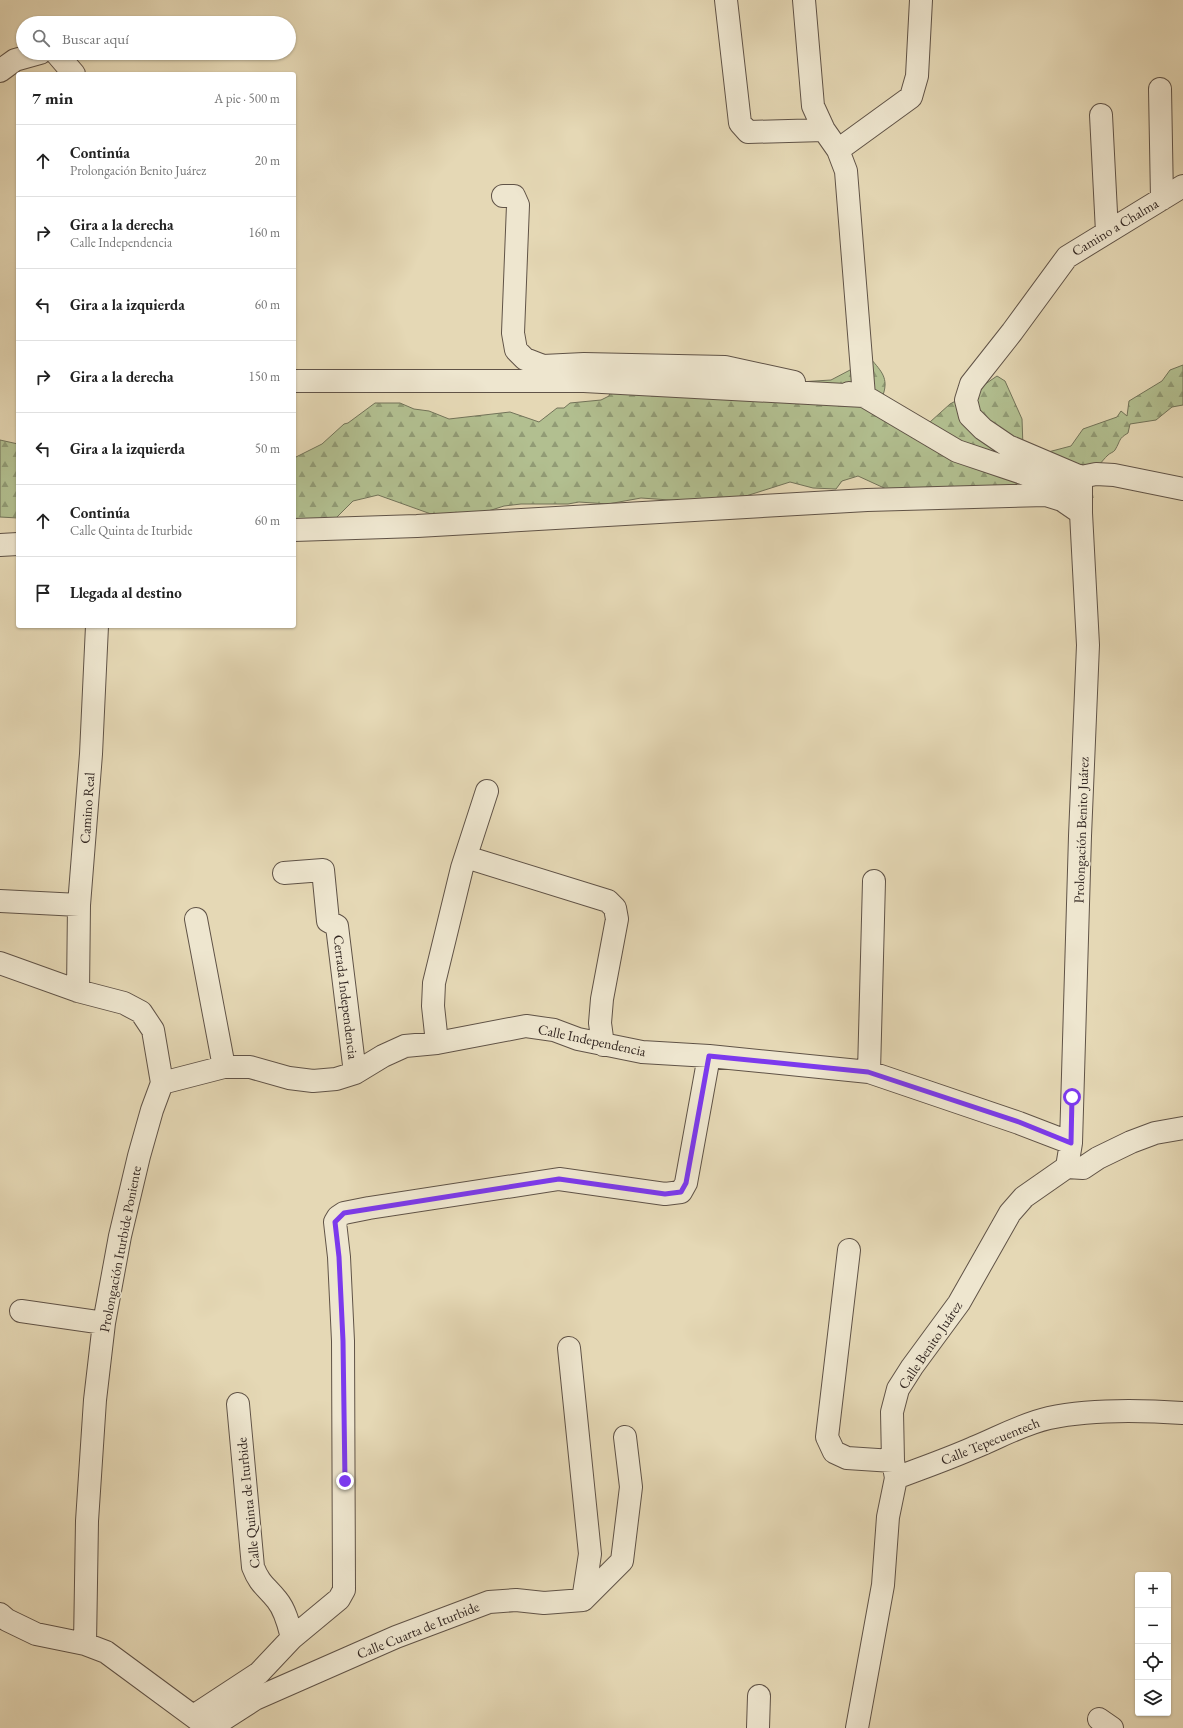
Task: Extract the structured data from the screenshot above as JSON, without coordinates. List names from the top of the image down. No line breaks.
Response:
{"streets":{"street":["Camino a Chalma","Camino Real","Prolongación Benito Juárez","Cerrada Independencia","Calle Independencia","Prolongación Iturbide Poniente","Calle Benito Juárez","Calle Tepecuentech","Calle Quinta de Iturbide","Calle Cuarta de Iturbide"]},"crossings":[["Camino a Chalma","Prolongación Benito Juárez"],["Camino Real","Prolongación Iturbide Poniente"],["Prolongación Benito Juárez","Calle Independencia"],["Prolongación Benito Juárez","Calle Benito Juárez"],["Cerrada Independencia","Calle Independencia"],["Calle Independencia","Prolongación Iturbide Poniente"],["Calle Benito Juárez","Calle Tepecuentech"]],"page":{"search":"Buscar aquí","heading":["7 min","A pie · 500 m"],"list":[["Continúa","Prolongación Benito Juárez","20 m"],["Gira a la derecha","Calle Independencia","160 m"],["Gira a la izquierda","60 m"],["Gira a la derecha","150 m"],["Gira a la izquierda","50 m"],["Continúa","Calle Quinta de Iturbide","60 m"],"Llegada al destino"],"map_buttons":["+","−"]}}
